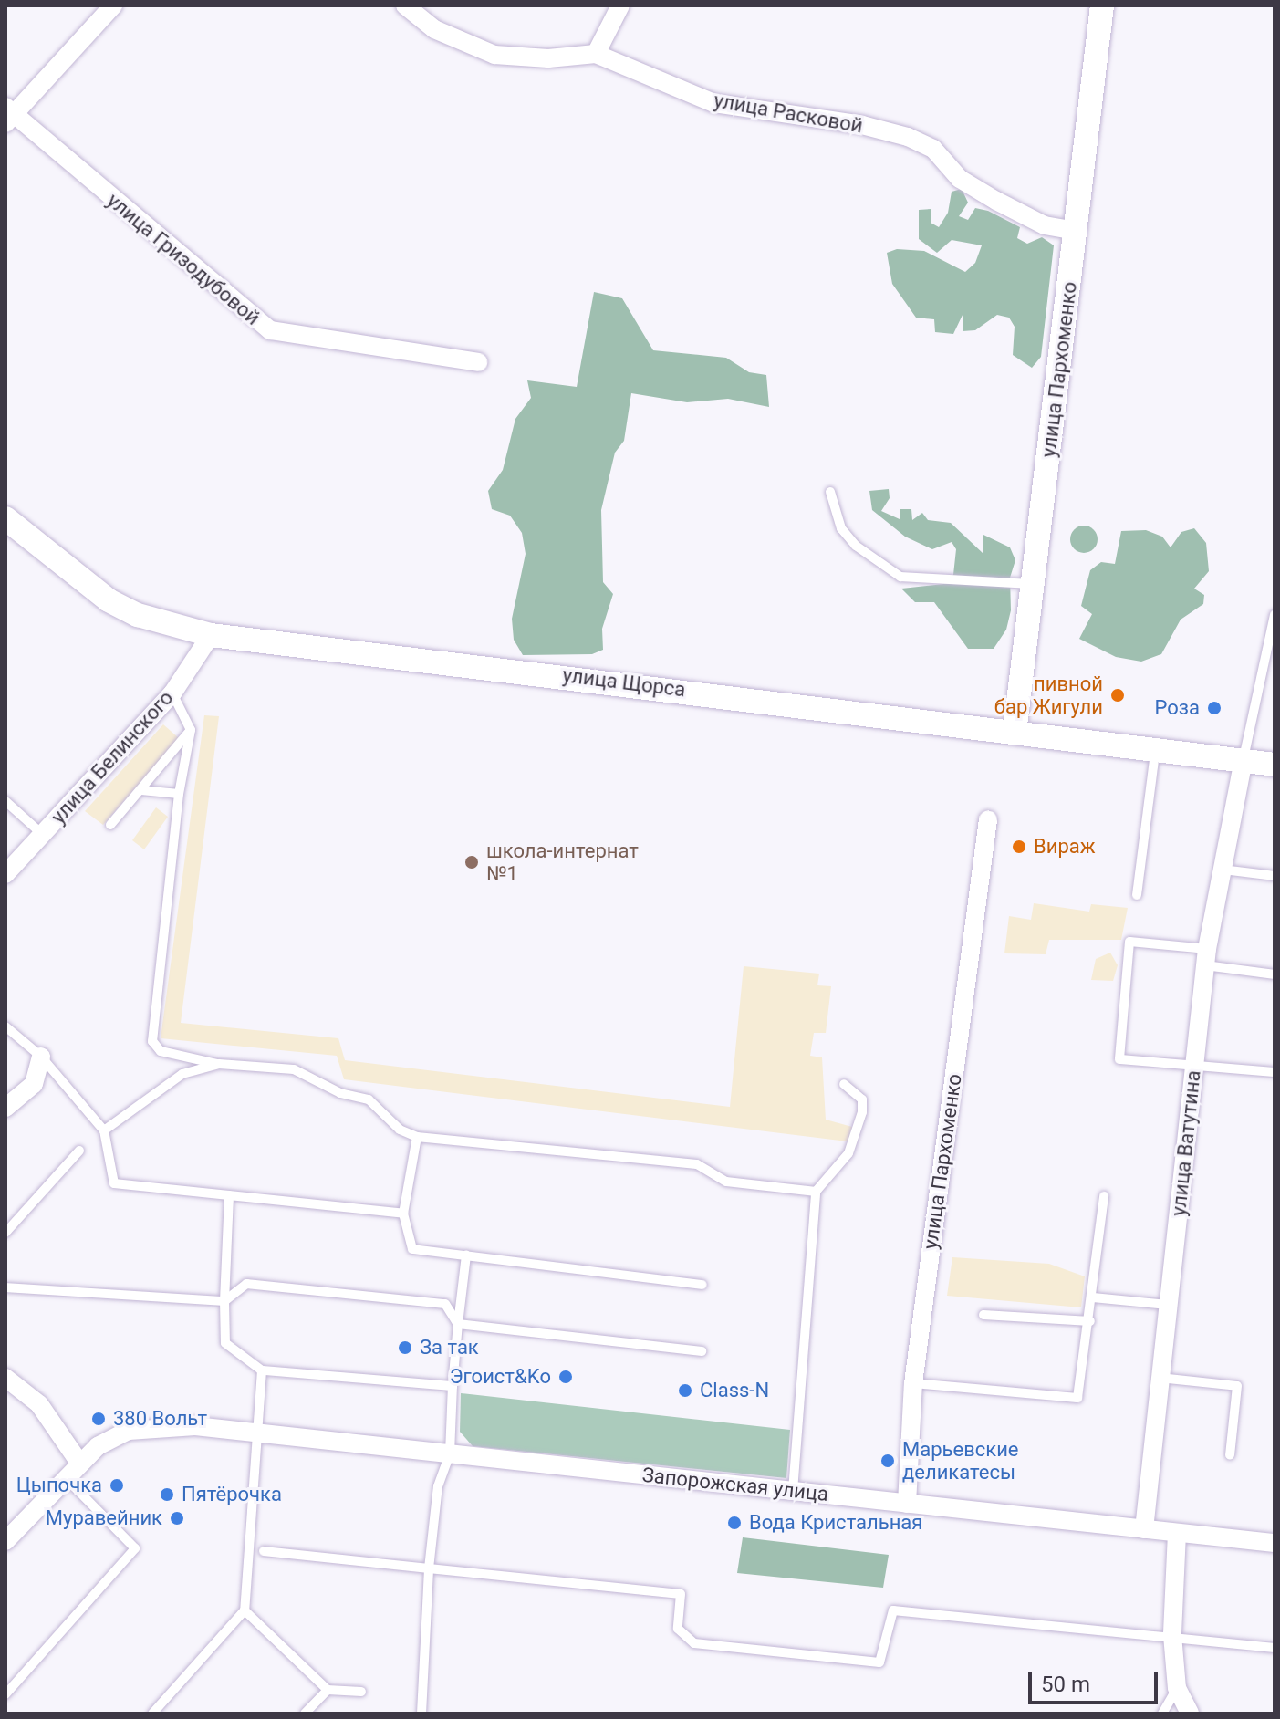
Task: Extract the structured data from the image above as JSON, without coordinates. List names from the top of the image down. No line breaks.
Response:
{"streets":{"main road":["улица Пархоменко","улица Щорса"],"street":["улица Расковой","улица Гризодубовой","улица Белинского","улица Ватутина","Запорожская улица"]},"crossings":[["улица Расковой","улица Пархоменко"],["улица Пархоменко","улица Щорса"],["улица Пархоменко","Запорожская улица"],["улица Щорса","улица Белинского"],["улица Щорса","улица Ватутина"],["улица Ватутина","Запорожская улица"]],"places":["пивной бар Жигули","Роза","Вираж","школа-интернат №1","За так","Эгоист&Kо","Class-N","380 Вольт","Марьевские деликатесы","Цыпочка","Пятёрочка","Муравейник","Вода Кристальная"],"scale_bar":"50 m"}
